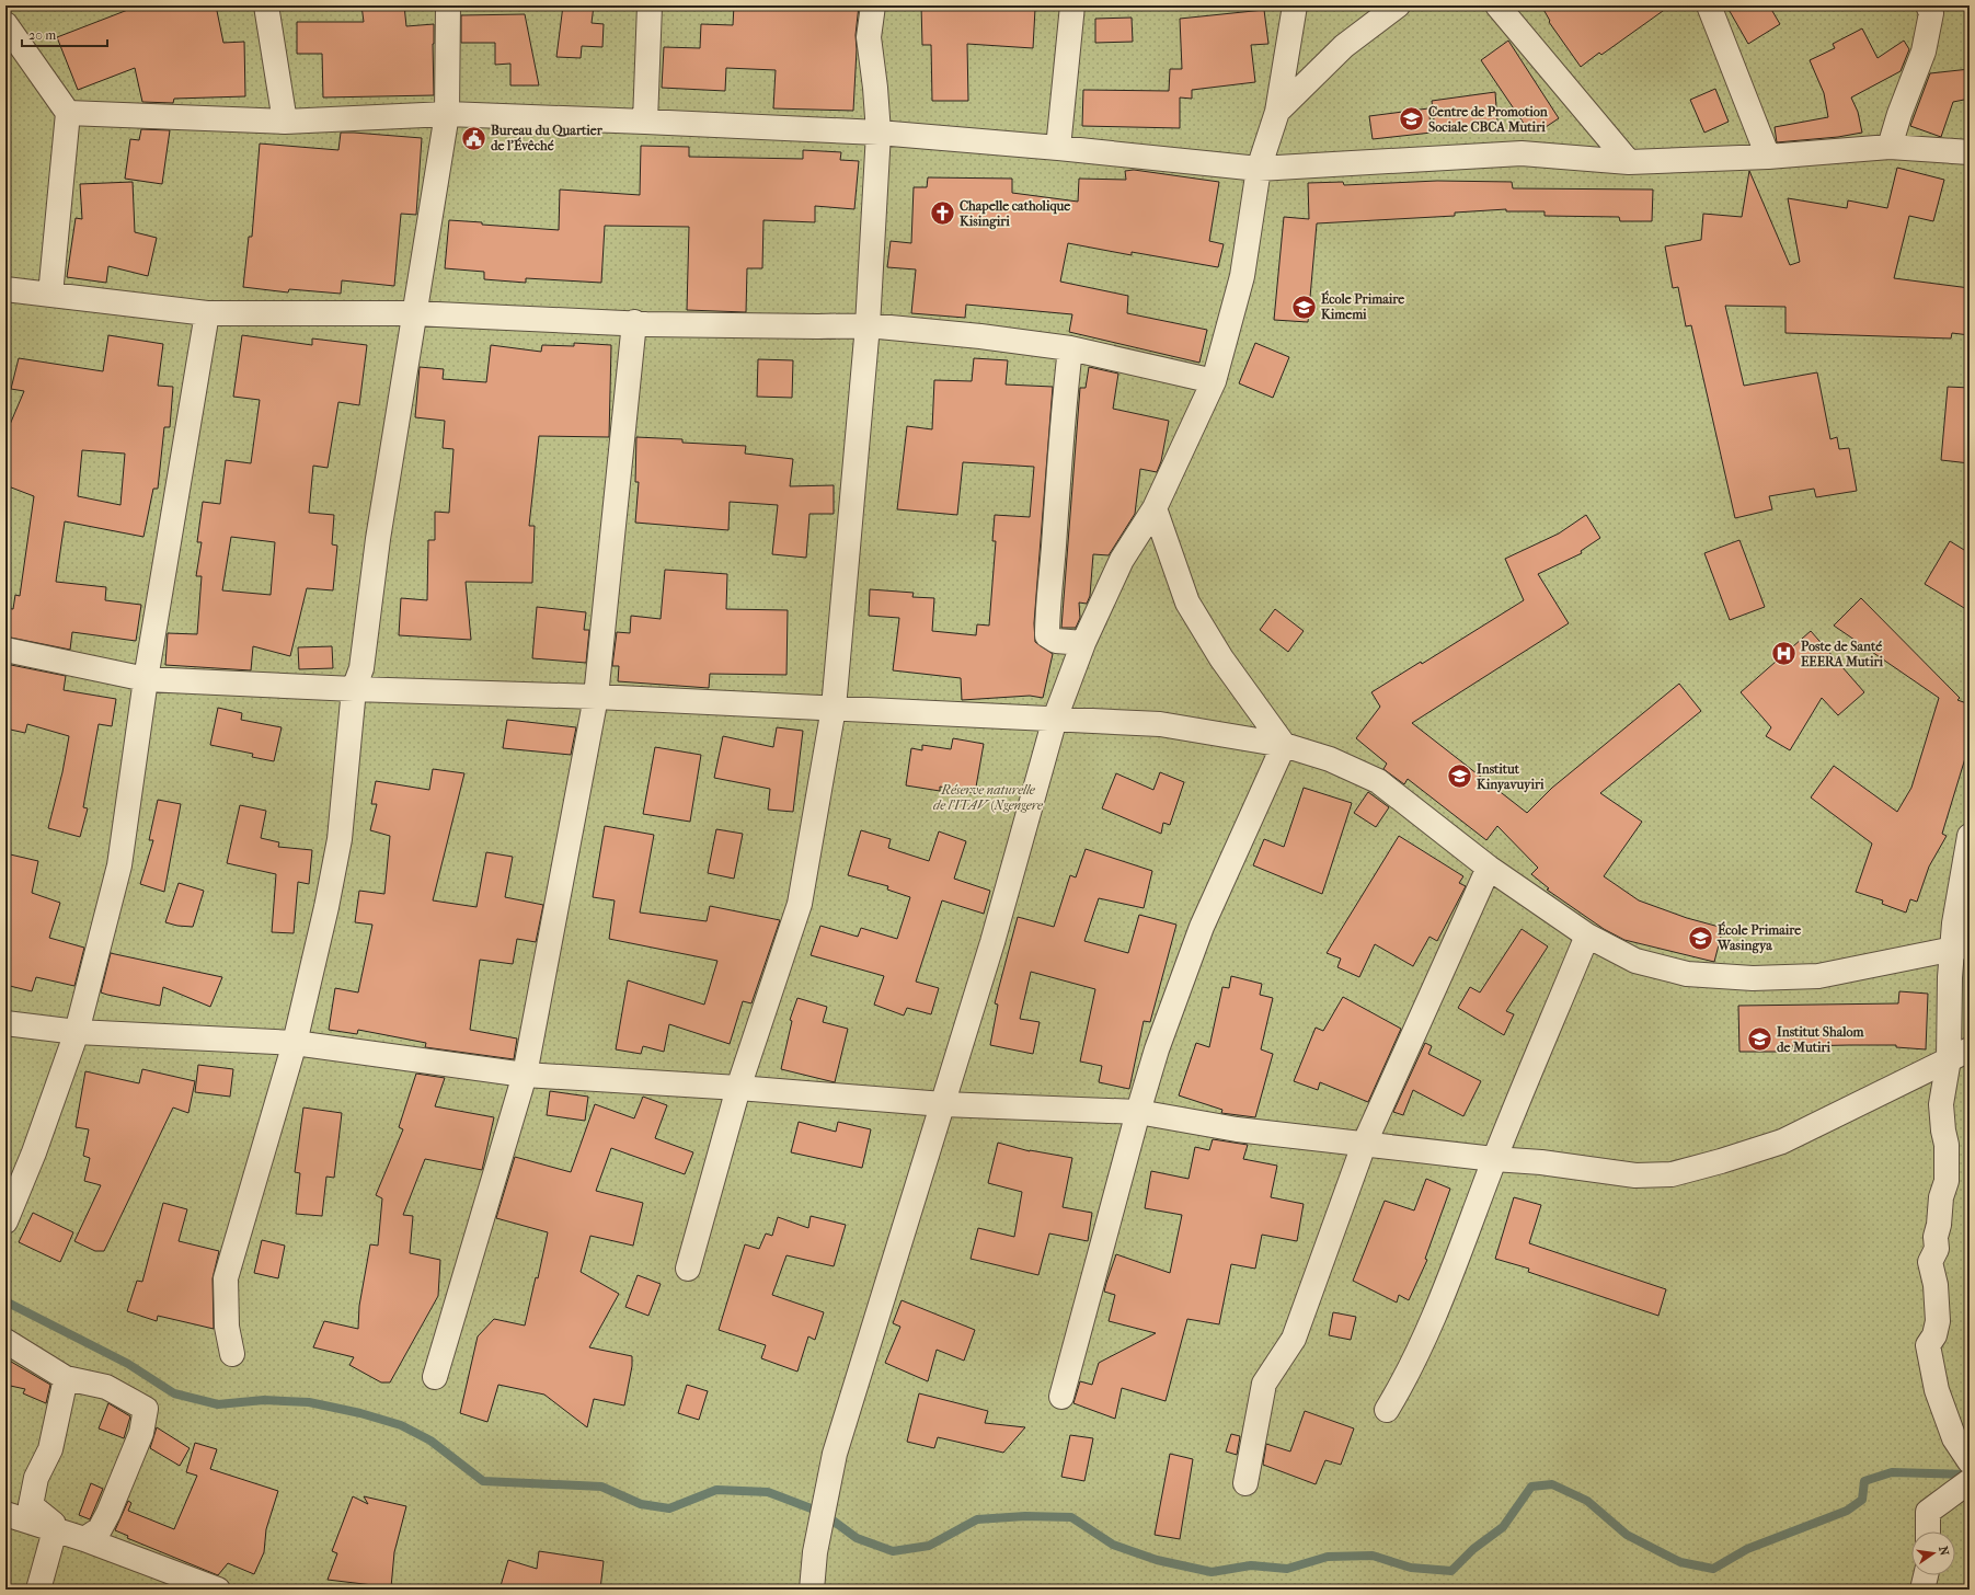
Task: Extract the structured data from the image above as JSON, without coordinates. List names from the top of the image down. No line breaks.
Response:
{"parks":["Réserve naturelle de l'ITAV (Ngengere"],"places":{"school or university":["Centre de Promotion Sociale CBCA Mutiri","École Primaire Kimemi","Institut Kinyavuyiri","École Primaire Wasingya","Institut Shalom de Mutiri"],"public building":["Bureau du Quartier de l'Évêché"],"church":["Chapelle catholique Kisingiri"],"hospital":["Poste de Santé EEERA Mutiri"]},"scale_bar":"20 m","north":"right"}
